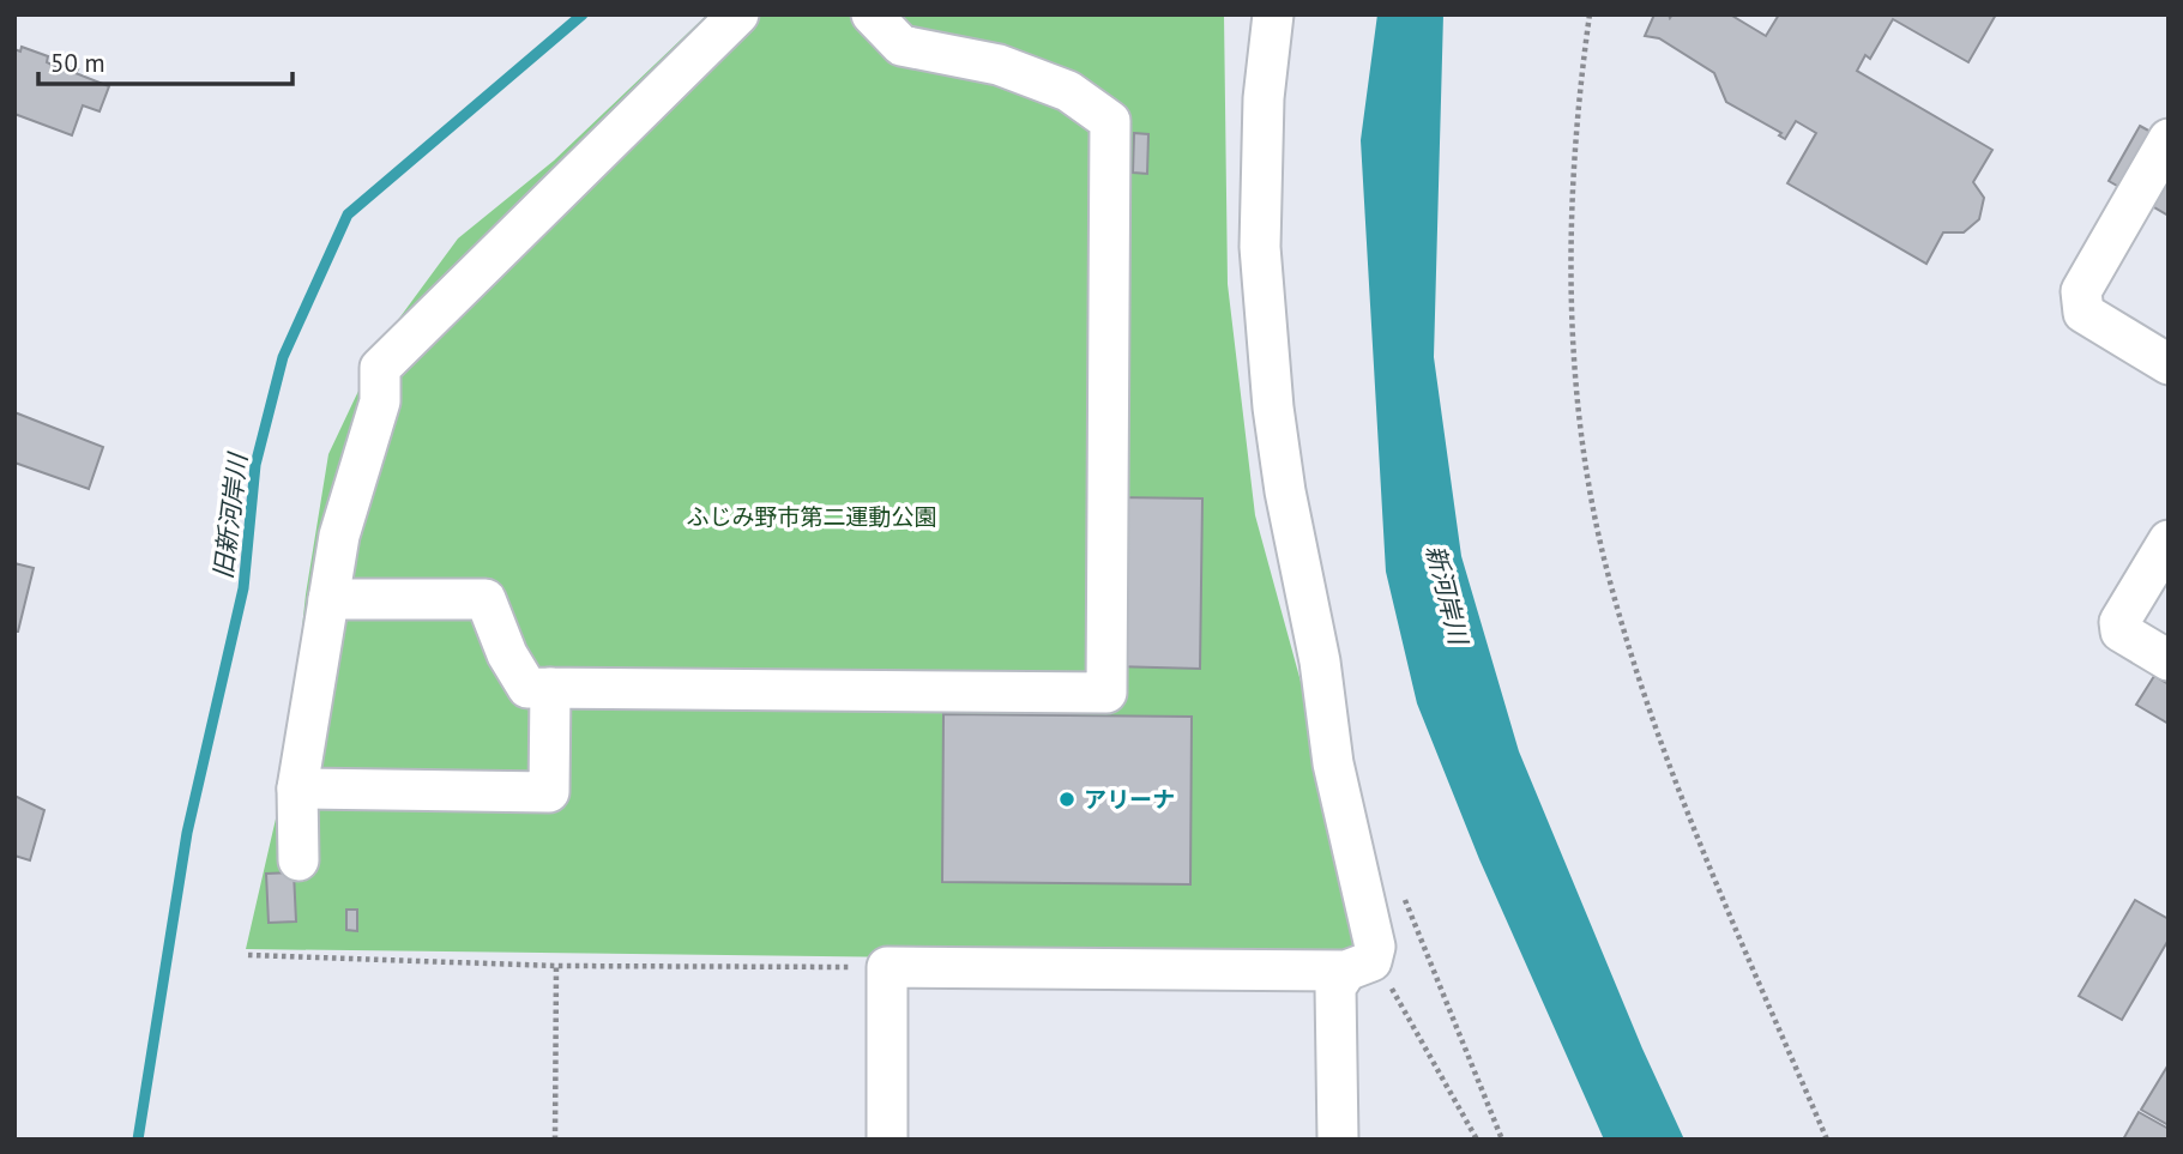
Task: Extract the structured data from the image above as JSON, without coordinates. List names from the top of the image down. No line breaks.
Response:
{"water":["旧新河岸川","新河岸川"],"parks":["ふじみ野市第二運動公園"],"places":["アリーナ"],"scale_bar":"50 m"}
